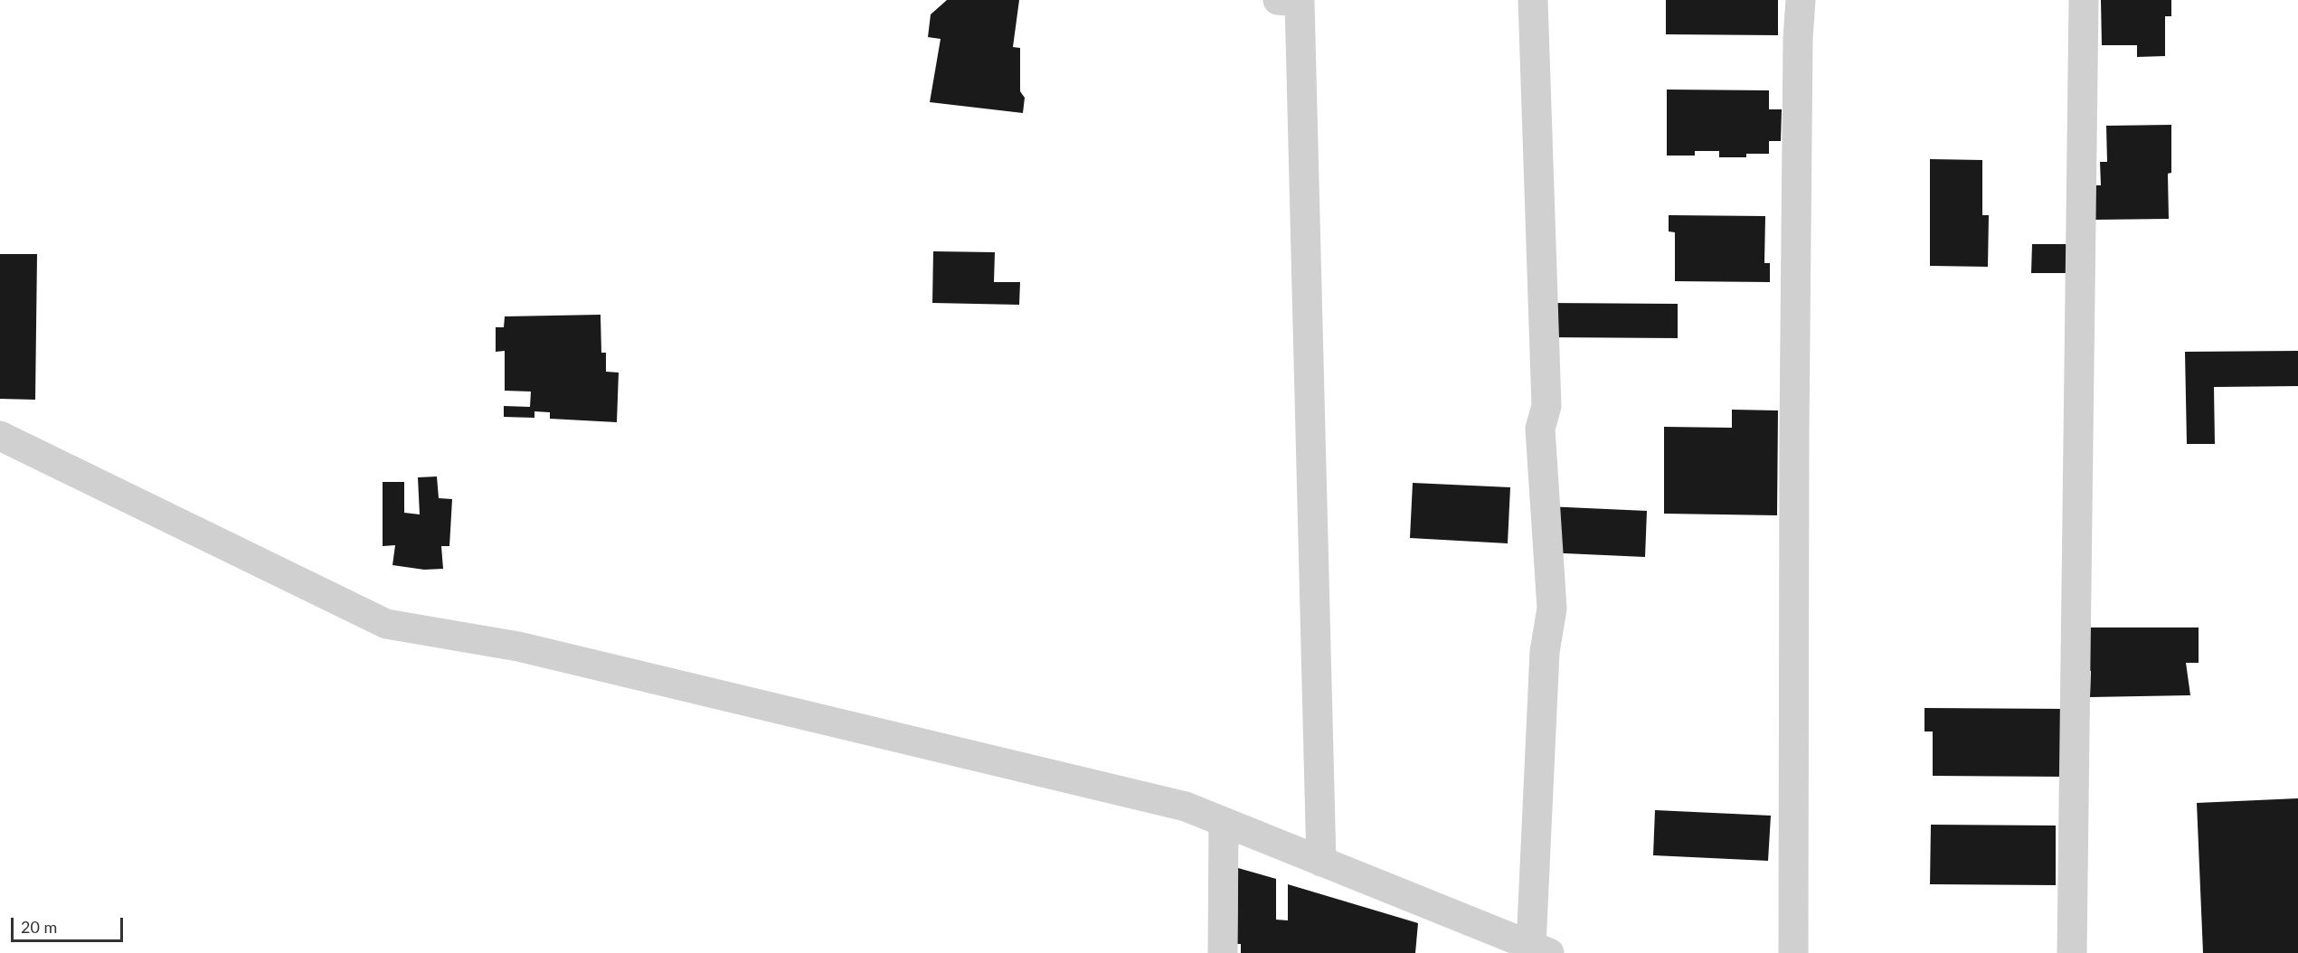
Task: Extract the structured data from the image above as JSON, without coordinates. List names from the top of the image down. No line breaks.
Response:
{"scale_bar":"20 m"}
